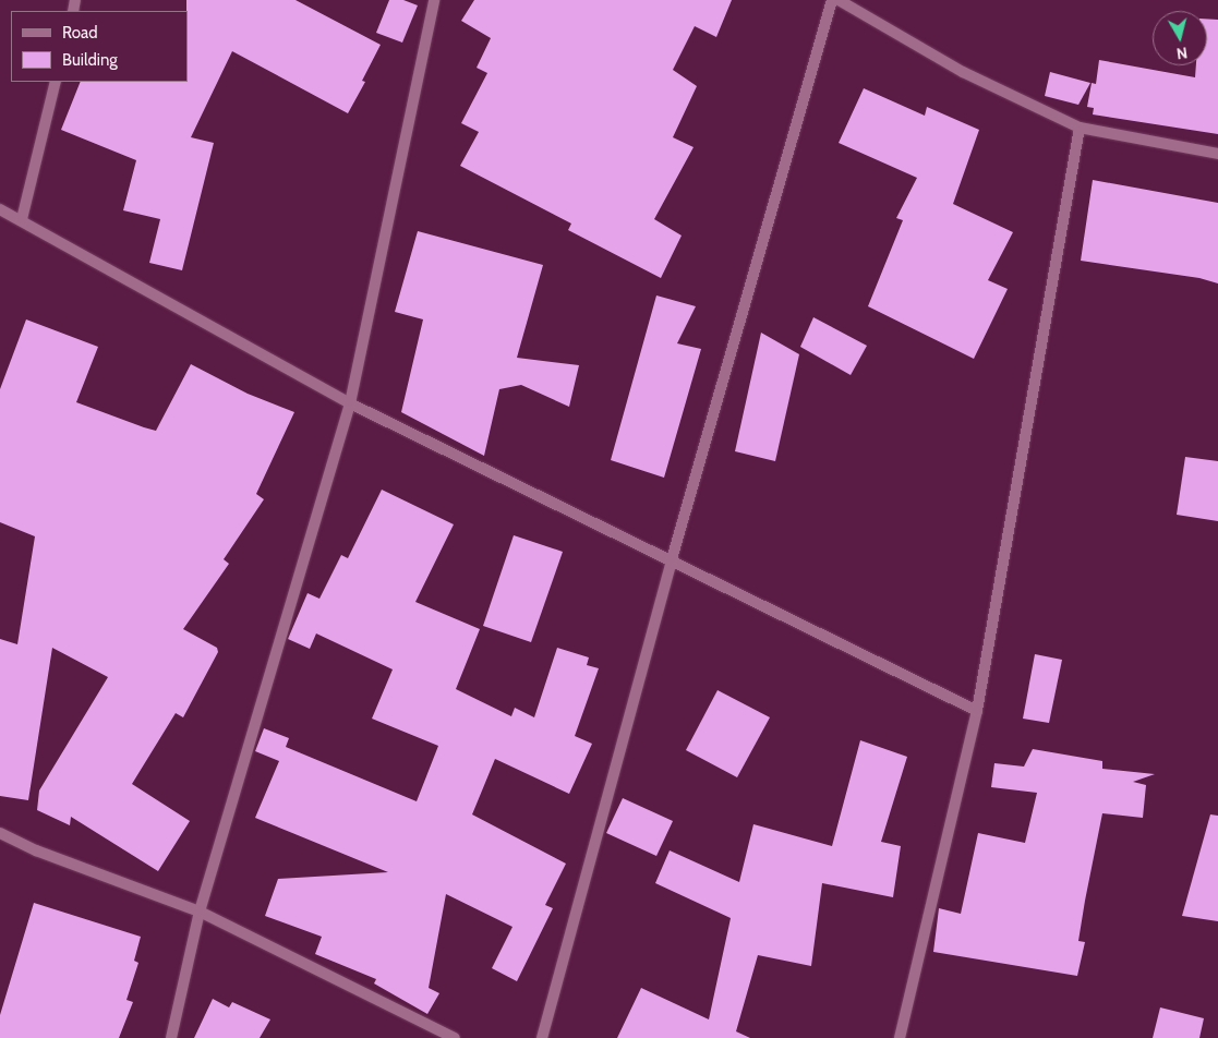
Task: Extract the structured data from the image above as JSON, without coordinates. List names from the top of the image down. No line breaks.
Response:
{"legend":["Road","Building"],"north":"bottom"}
